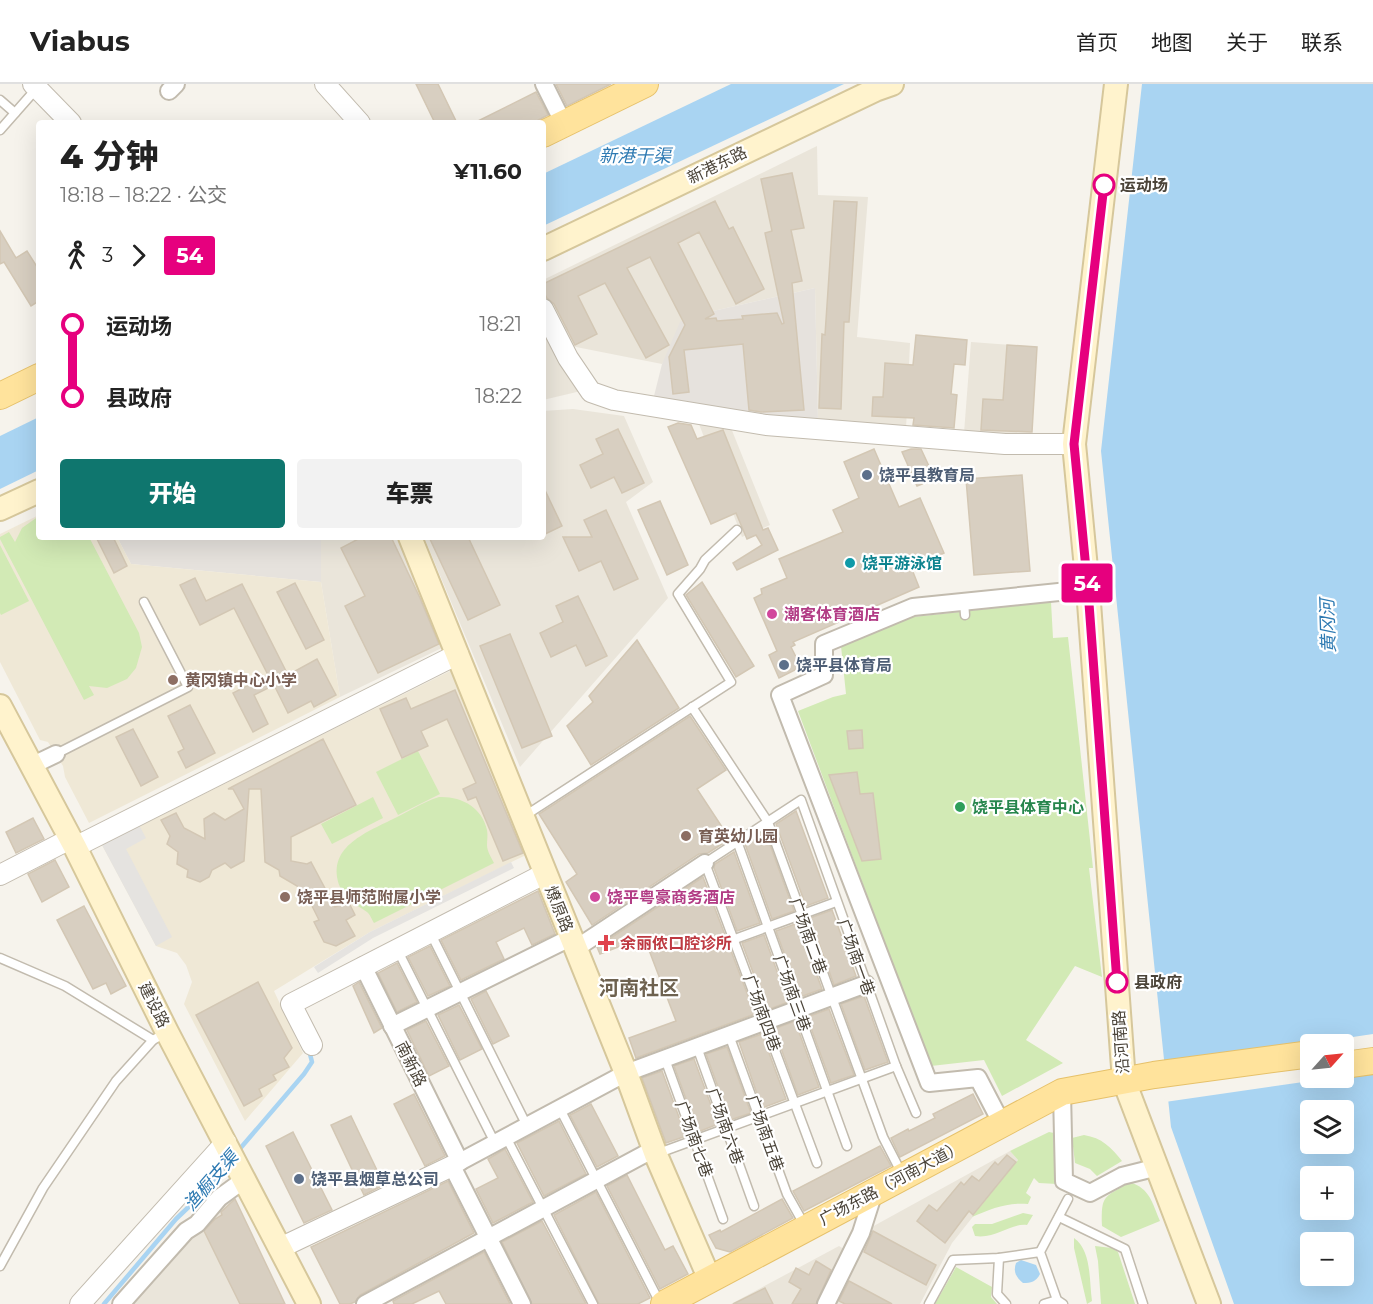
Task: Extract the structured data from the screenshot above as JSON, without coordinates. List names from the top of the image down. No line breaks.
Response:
{"streets":{"main road":["新港东路","燎原路","建设路","沿河南路","广场东路（河南大道）"],"street":["南新路"],"lane":["广场南二巷","广场南一巷","广场南三巷","广场南四巷","广场南六巷","广场南五巷","广场南七巷"]},"crossings":[["燎原路","广场东路（河南大道）"],["广场南二巷","广场南一巷"],["广场南二巷","广场东路（河南大道）"],["沿河南路","广场东路（河南大道）"],["广场南五巷","广场东路（河南大道）"]],"districts":["河南社区"],"water":["新港干渠","黄冈河","渔橱支渠"],"places":{"other":["运动场","饶平县教育局","饶平游泳馆","潮客体育酒店","饶平县体育局","黄冈镇中心小学","饶平县体育中心","育英幼儿园","饶平县师范附属小学","饶平粤豪商务酒店","县政府","饶平县烟草总公司"],"health":["余丽侬口腔诊所"]},"lines":["bus line 54"],"north":"top right","page":{"header":"Viabus","nav":["首页","地图","关于","联系"],"on_map":"54","heading":["4 分钟","18:18 – 18:22 · 公交","¥11.60"],"legs":["3","54"],"list":[{"name":"运动场","value":"18:21"},{"name":"县政府","value":"18:22"}],"buttons":["开始","车票"],"map_buttons":["+","−"]}}
